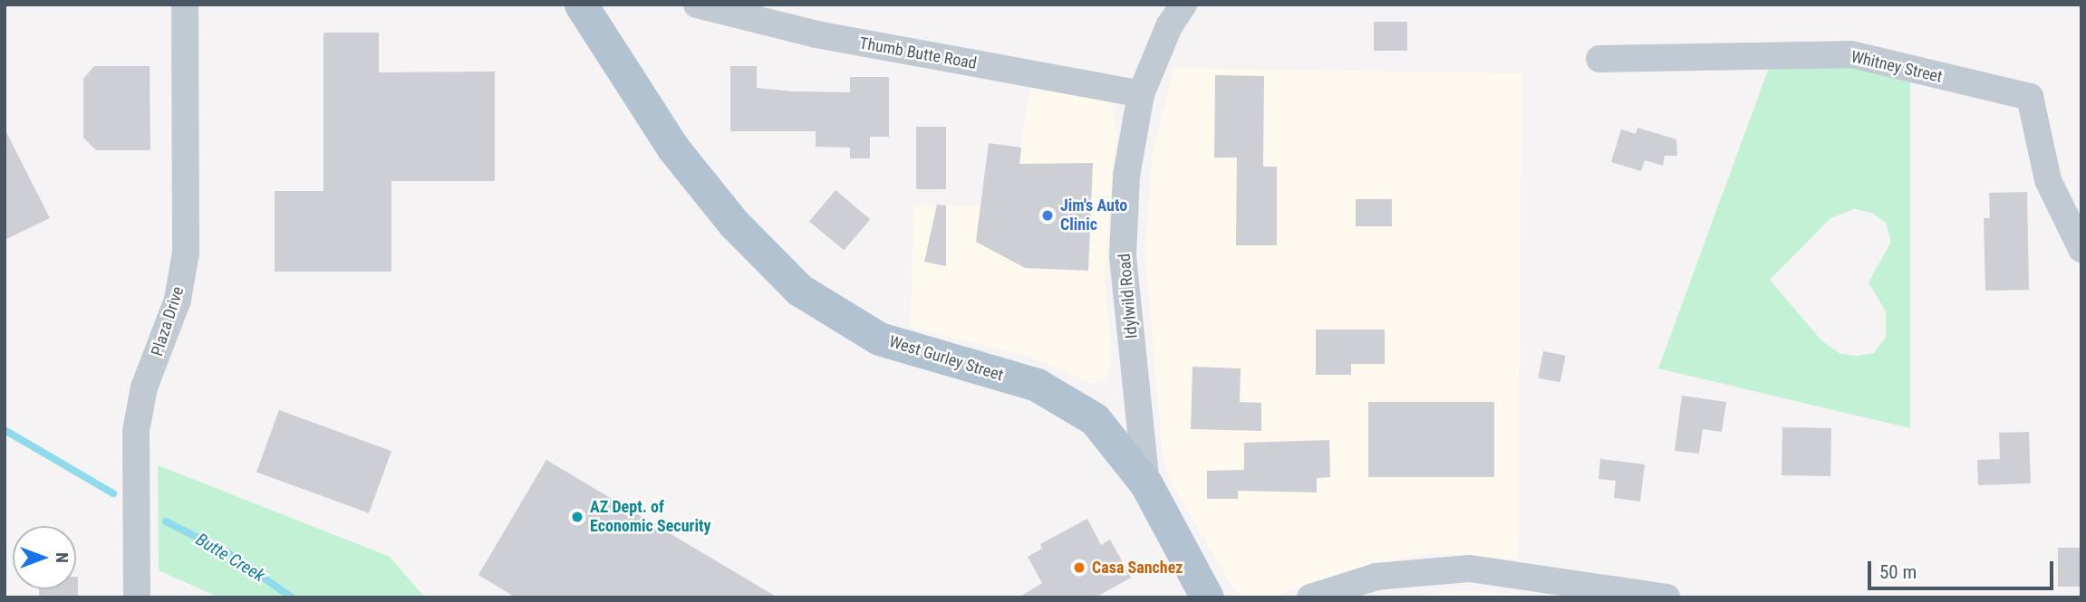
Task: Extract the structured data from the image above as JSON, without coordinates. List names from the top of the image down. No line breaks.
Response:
{"streets":{"main road":["West Gurley Street"],"street":["Thumb Butte Road","Whitney Street","Idylwild Road","Plaza Drive"]},"crossings":[["Thumb Butte Road","Idylwild Road"],["Idylwild Road","West Gurley Street"]],"water":["Butte Creek"],"places":["Jim's Auto Clinic","AZ Dept. of Economic Security","Casa Sanchez"],"scale_bar":"50 m","north":"right"}
